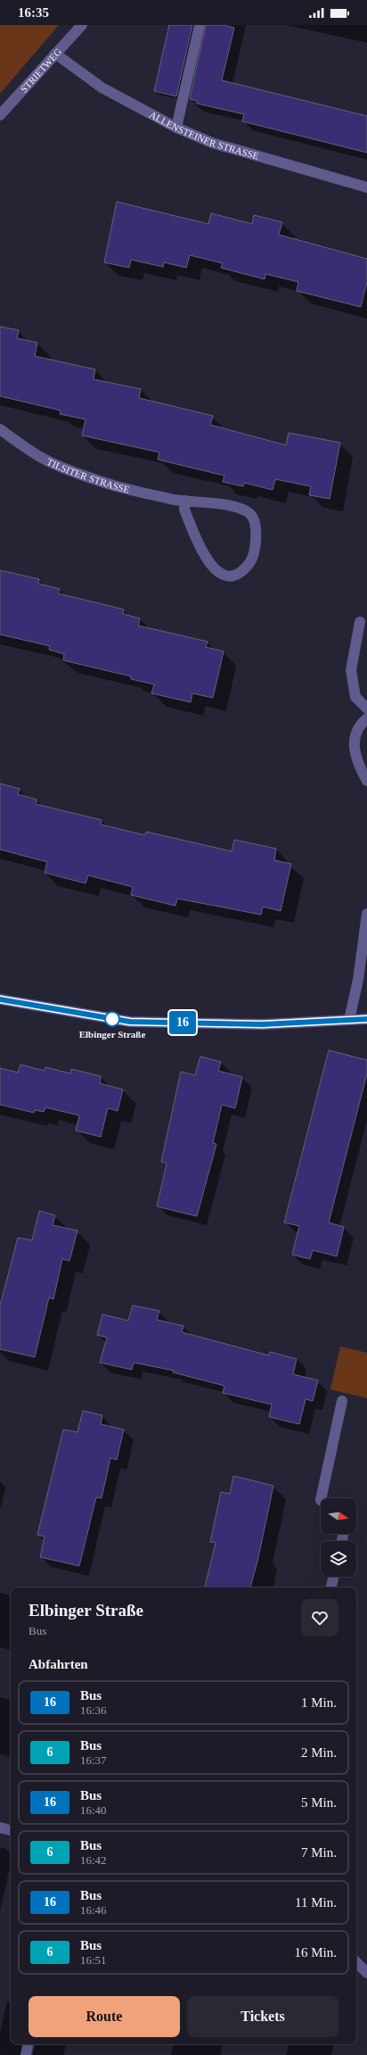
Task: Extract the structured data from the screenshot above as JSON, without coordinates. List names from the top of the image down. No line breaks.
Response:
{"streets":{"street":["STRIETWEG","ALLENSTEINER STRASSE","TILSITER STRASSE"]},"crossings":[["STRIETWEG","ALLENSTEINER STRASSE"]],"places":["Elbinger Straße"],"lines":["bus line 16"],"north":"right","page":{"status":"16:35","on_map":"16","heading":[["Elbinger Straße","Bus"],"Abfahrten"],"list":[{"mark":"16","name":"Bus","note":"16:36","value":"1 Min."},{"mark":"6","name":"Bus","note":"16:37","value":"2 Min."},{"mark":"16","name":"Bus","note":"16:40","value":"5 Min."},{"mark":"6","name":"Bus","note":"16:42","value":"7 Min."},{"mark":"16","name":"Bus","note":"16:46","value":"11 Min."},{"mark":"6","name":"Bus","note":"16:51","value":"16 Min."}],"buttons":["Route","Tickets"]}}
